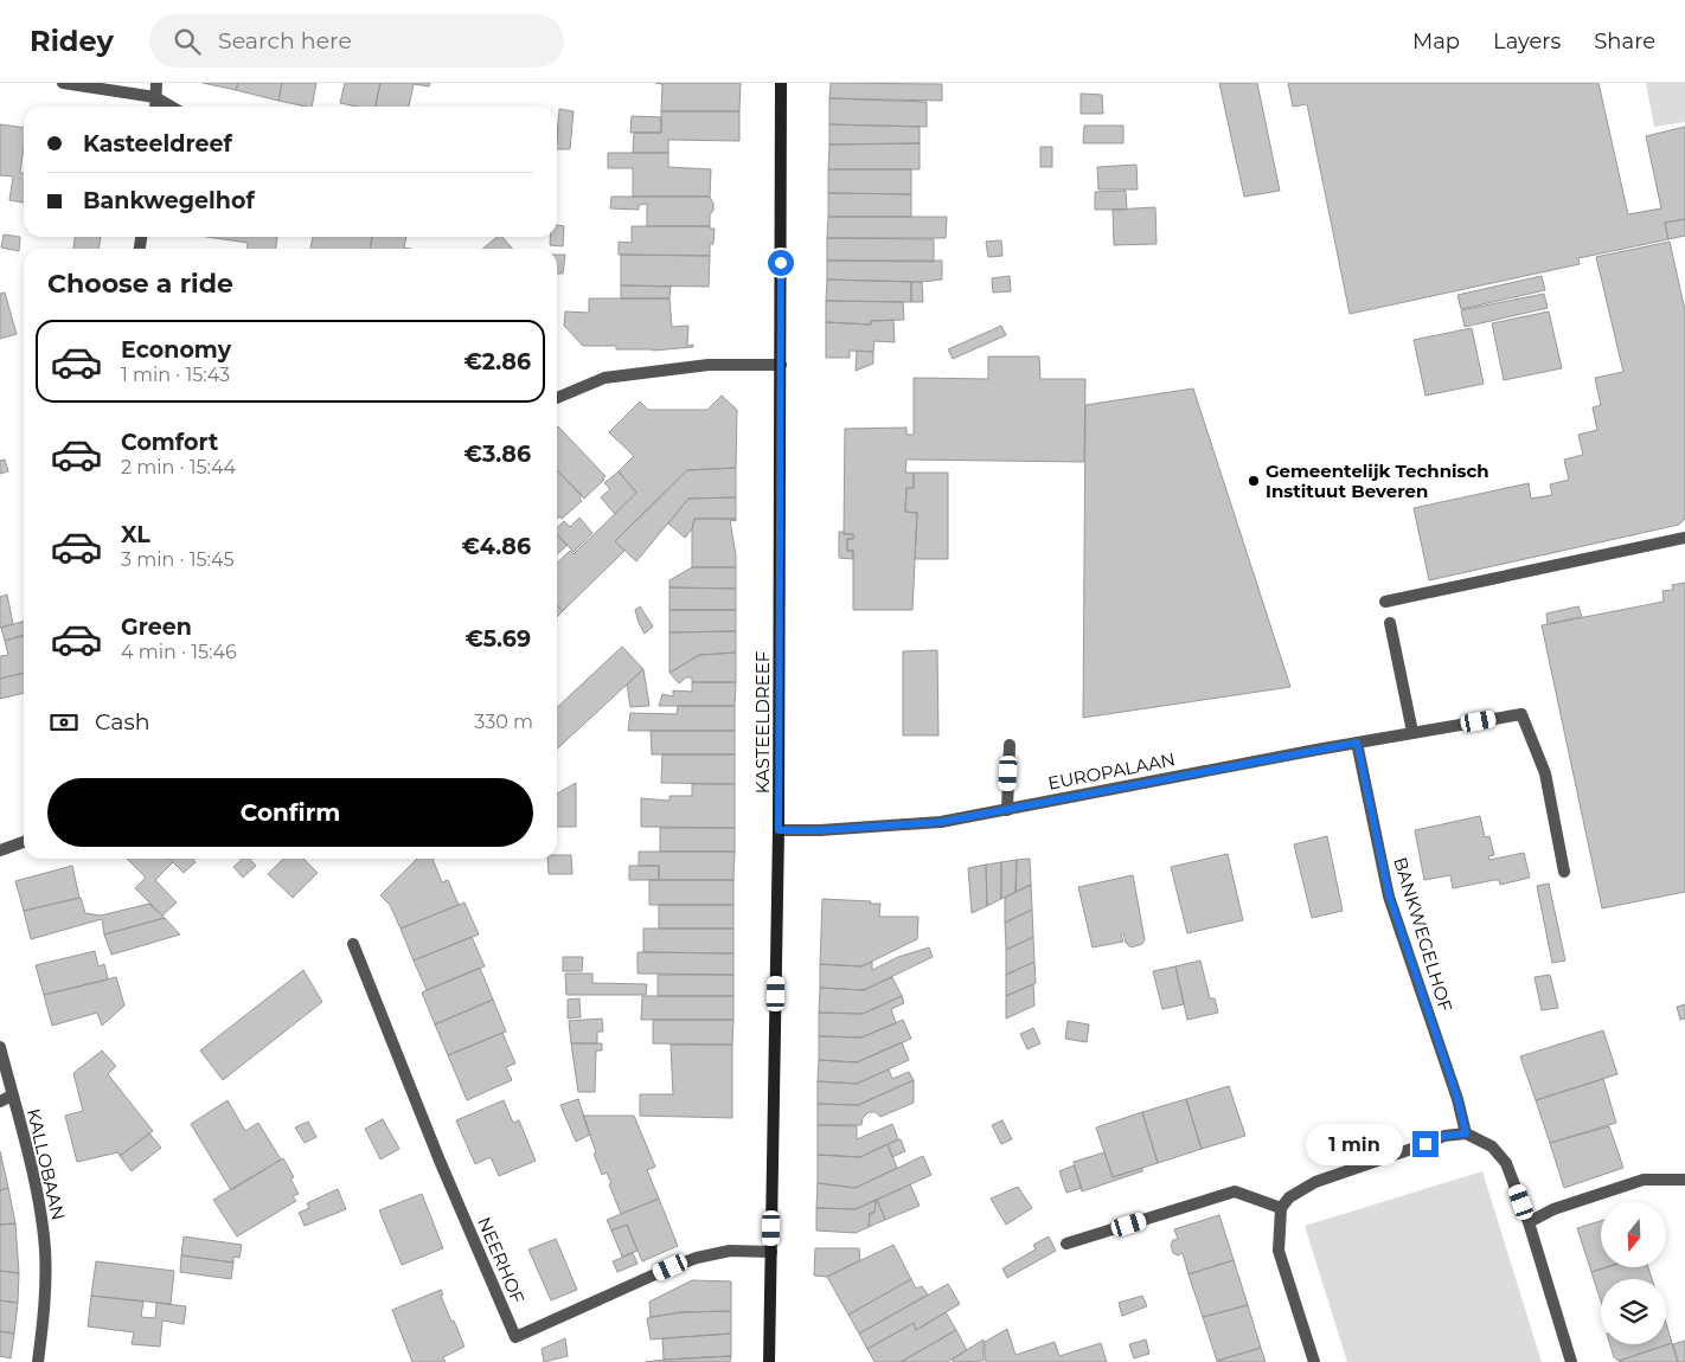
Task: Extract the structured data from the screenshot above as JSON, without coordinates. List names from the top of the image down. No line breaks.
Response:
{"streets":{"street":["KASTEELDREEF","EUROPALAAN","BANKWEGELHOF","KALLOBAAN","NEERHOF"]},"crossings":[["KASTEELDREEF","EUROPALAAN"],["KASTEELDREEF","NEERHOF"],["EUROPALAAN","BANKWEGELHOF"]],"places":["Gemeentelijk Technisch Instituut Beveren"],"north":"bottom","page":{"header":"Ridey","search":"Search here","nav":["Map","Layers","Share"],"banner":["Kasteeldreef","Bankwegelhof"],"heading":"Choose a ride","list":[{"name":"Economy","note":"1 min · 15:43","value":"€2.86"},{"name":"Comfort","note":"2 min · 15:44","value":"€3.86"},{"name":"XL","note":"3 min · 15:45","value":"€4.86"},{"name":"Green","note":"4 min · 15:46","value":"€5.69"}],"pay":["Cash","330 m"],"buttons":"Confirm","bubble":"1 min"}}
